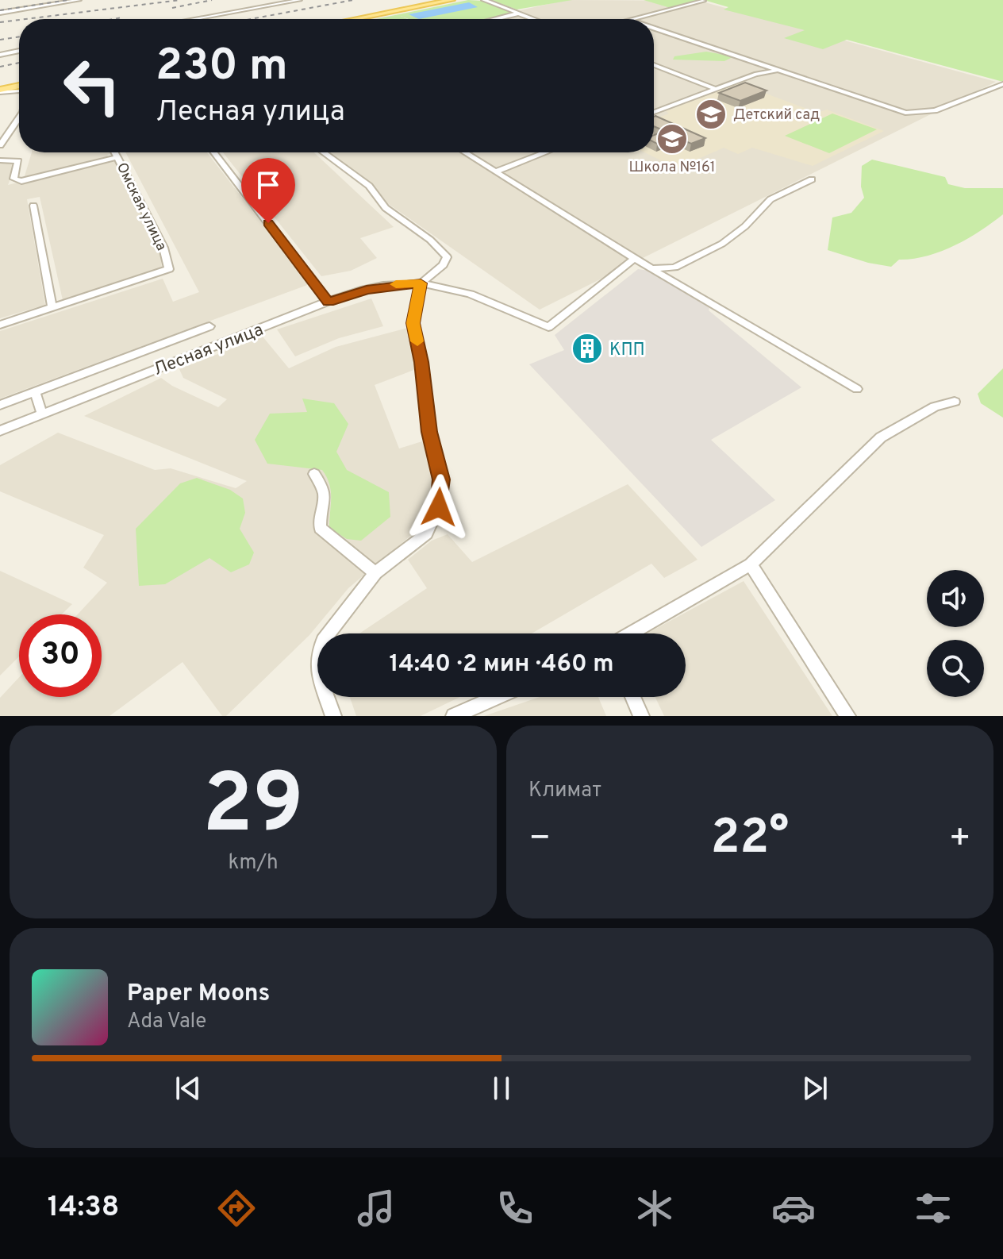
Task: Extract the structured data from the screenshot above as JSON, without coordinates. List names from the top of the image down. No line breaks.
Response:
{"streets":{"street":["Омская улица","Лесная улица"]},"places":{"school or university":["Детский сад","Школа №161"],"building":["КПП"]},"page":{"turn":["230 m","Лесная улица"],"limit":"30","trip":"14:40 · 2 мин · 460 m","tile":[["29","km/h"],"Климат"],"heat":["−","22°","+"],"song":["Paper Moons","Ada Vale"],"tabs":"14:38"}}
